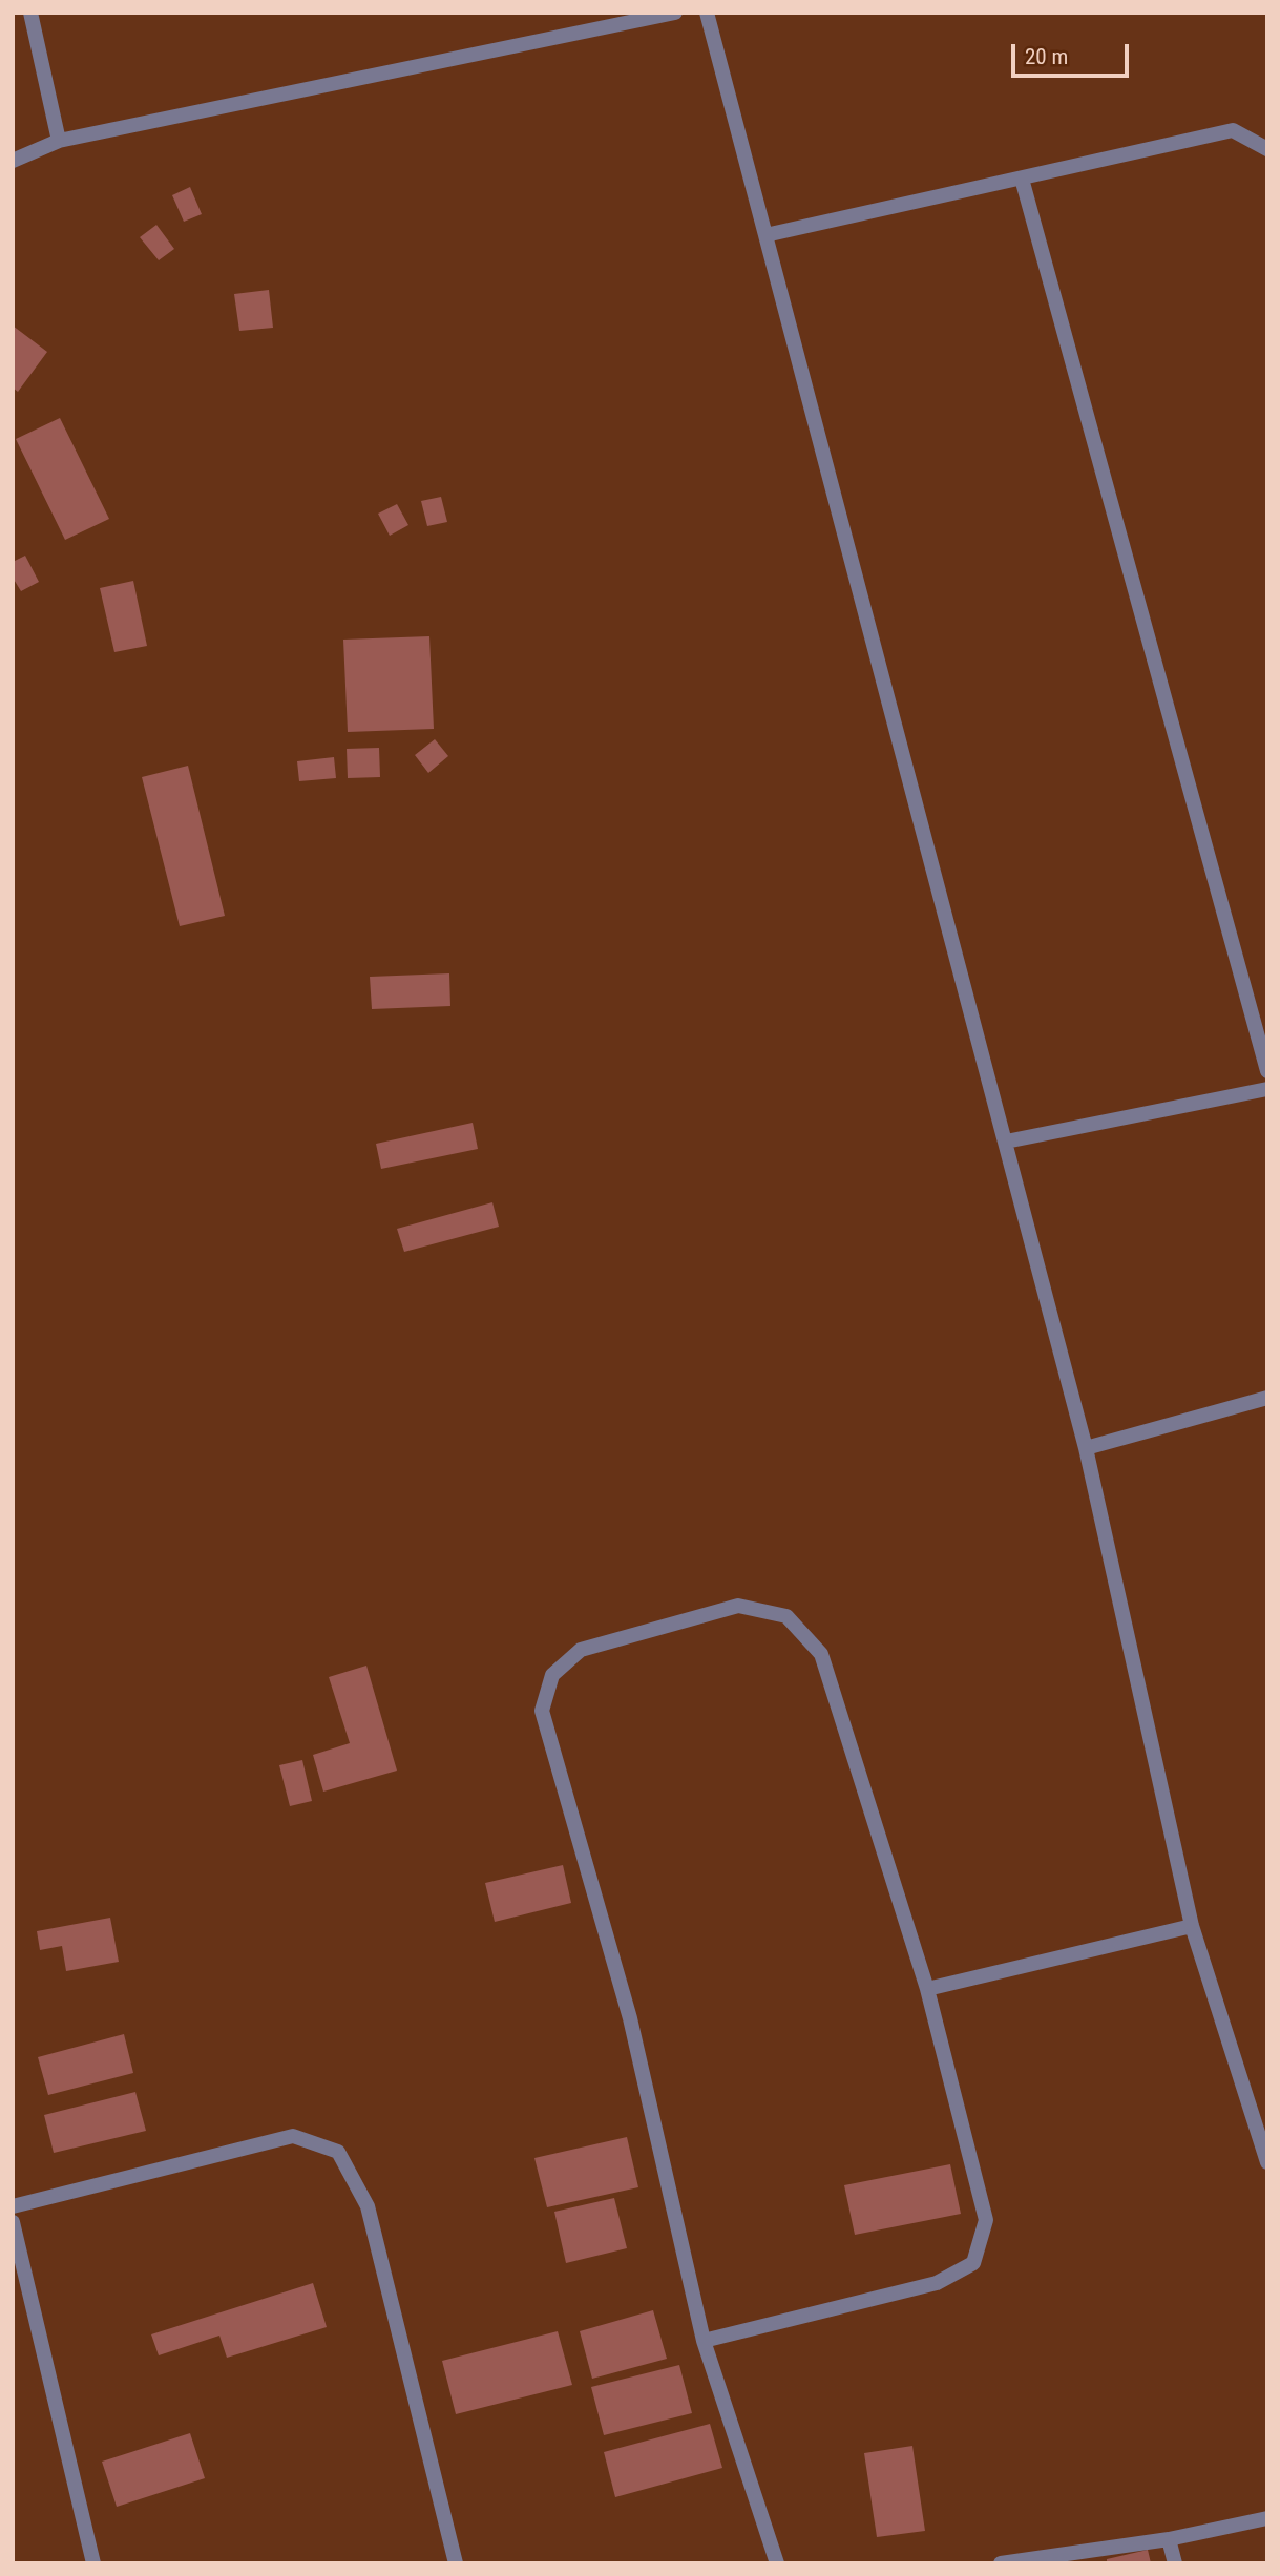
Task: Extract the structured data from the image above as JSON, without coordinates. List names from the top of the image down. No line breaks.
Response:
{"scale_bar":"20 m"}
